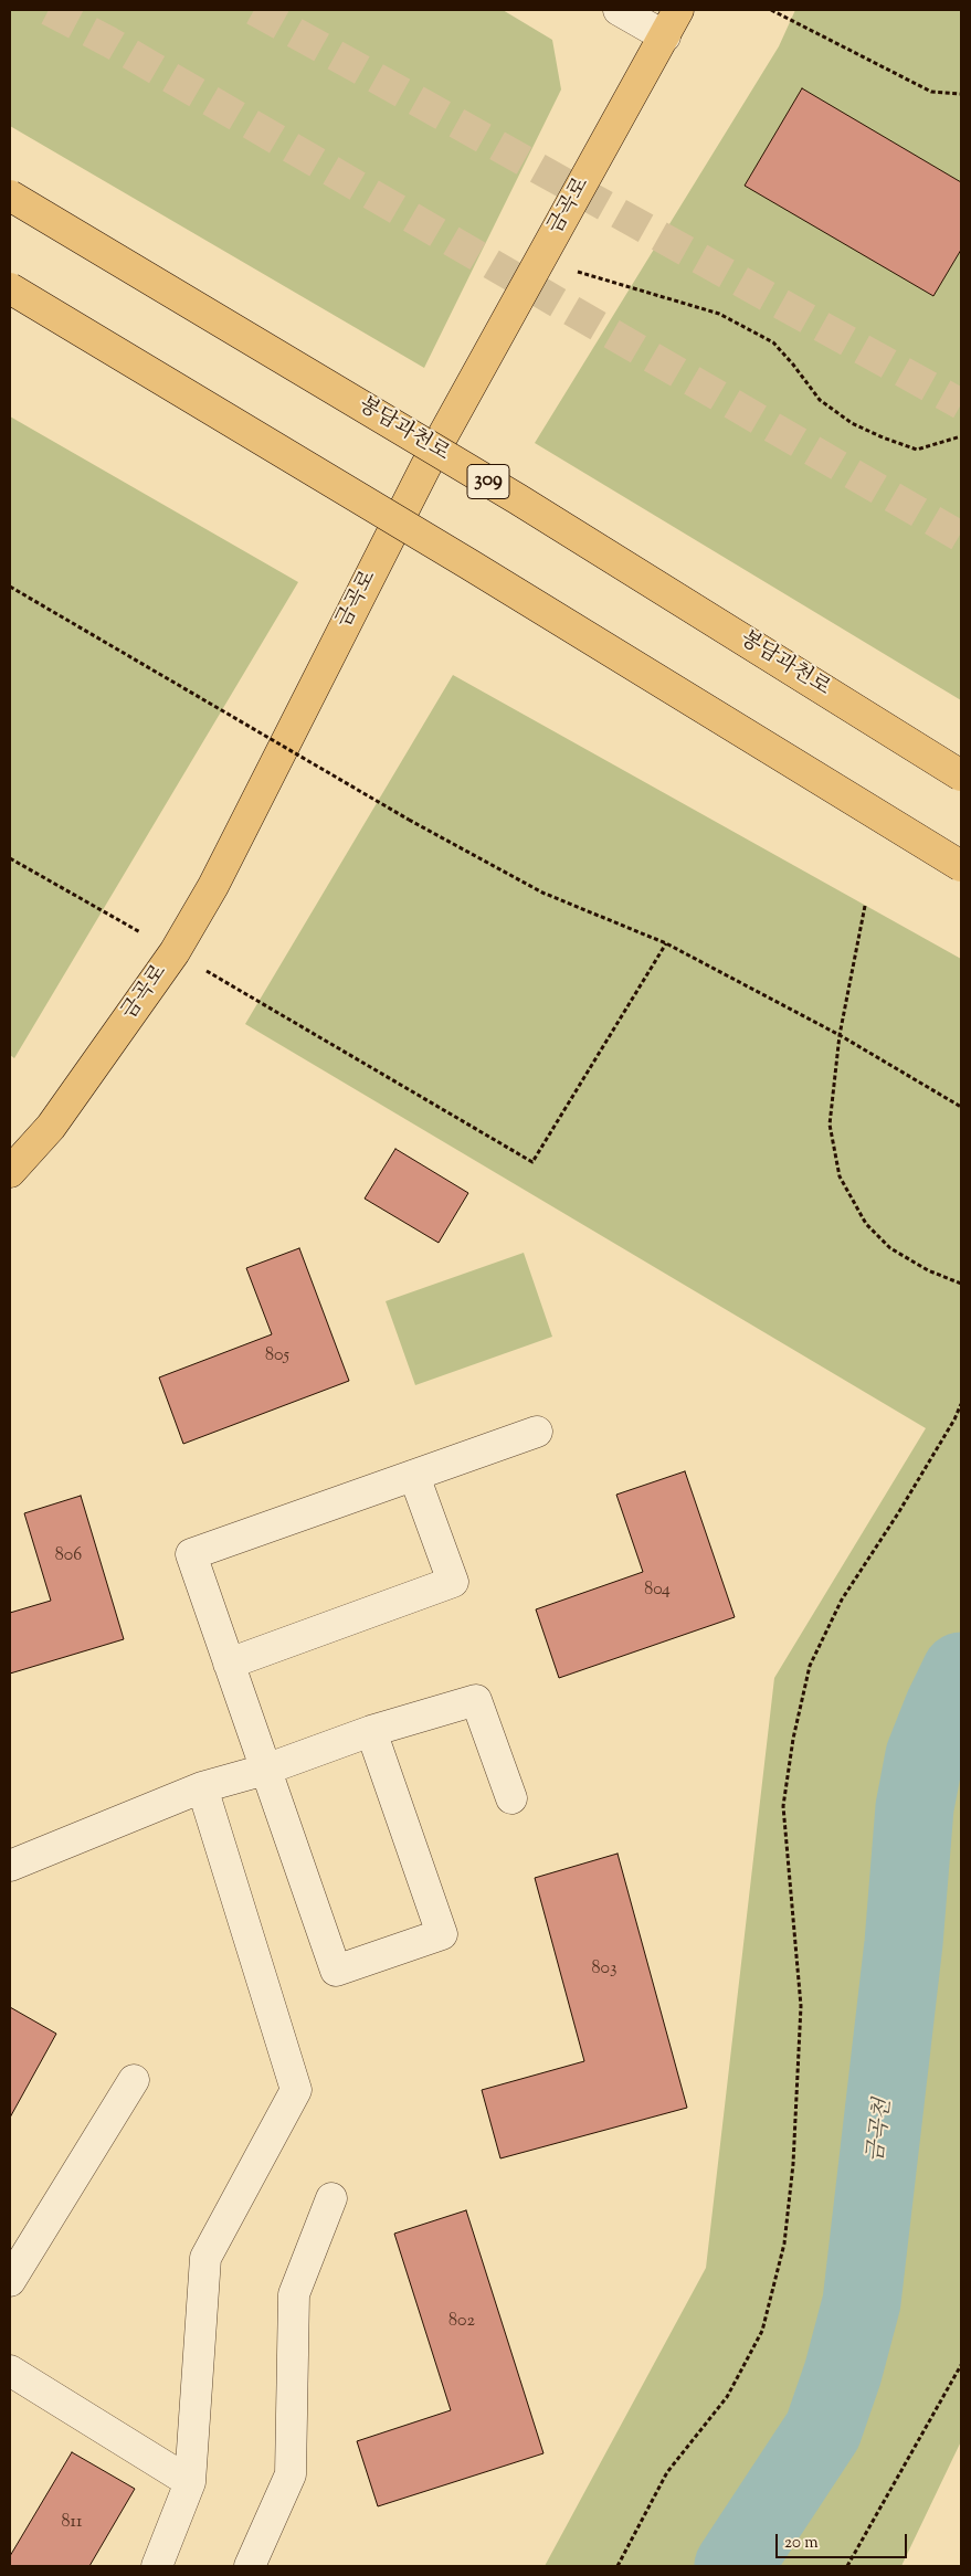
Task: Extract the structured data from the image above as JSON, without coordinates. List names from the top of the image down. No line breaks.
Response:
{"streets":{"main road":["금곡로","봉담과천로","309"]},"water":["금곡천"],"house_numbers":["805","806","804","803","802","811"],"scale_bar":"20 m"}
